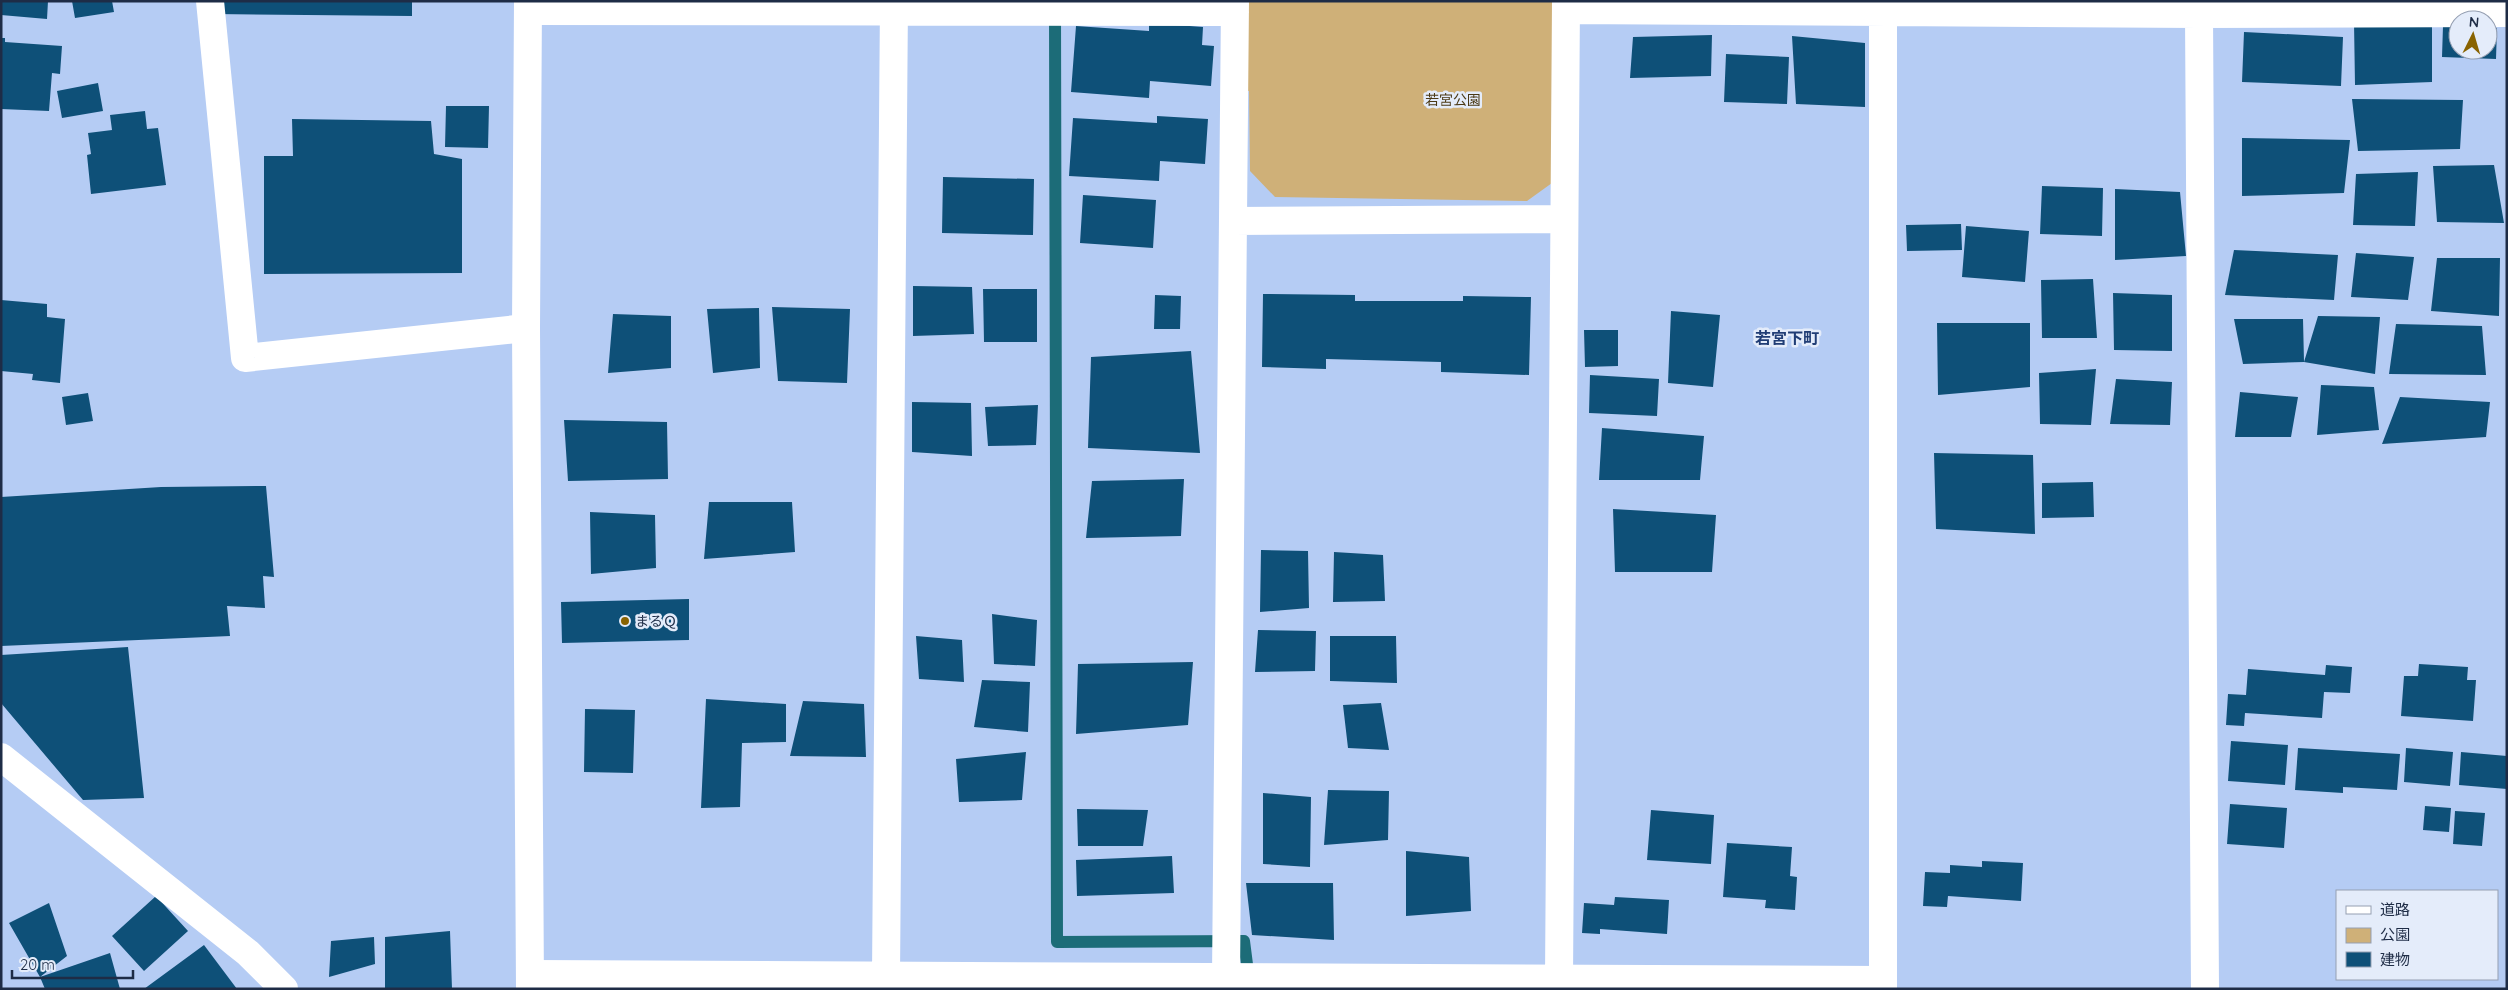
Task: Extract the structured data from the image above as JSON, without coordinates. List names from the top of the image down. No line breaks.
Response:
{"districts":["若宮下町"],"parks":["若宮公園"],"places":["まるＱ"],"legend":["道路","公園","建物"],"scale_bar":"20 m","north":"top"}
